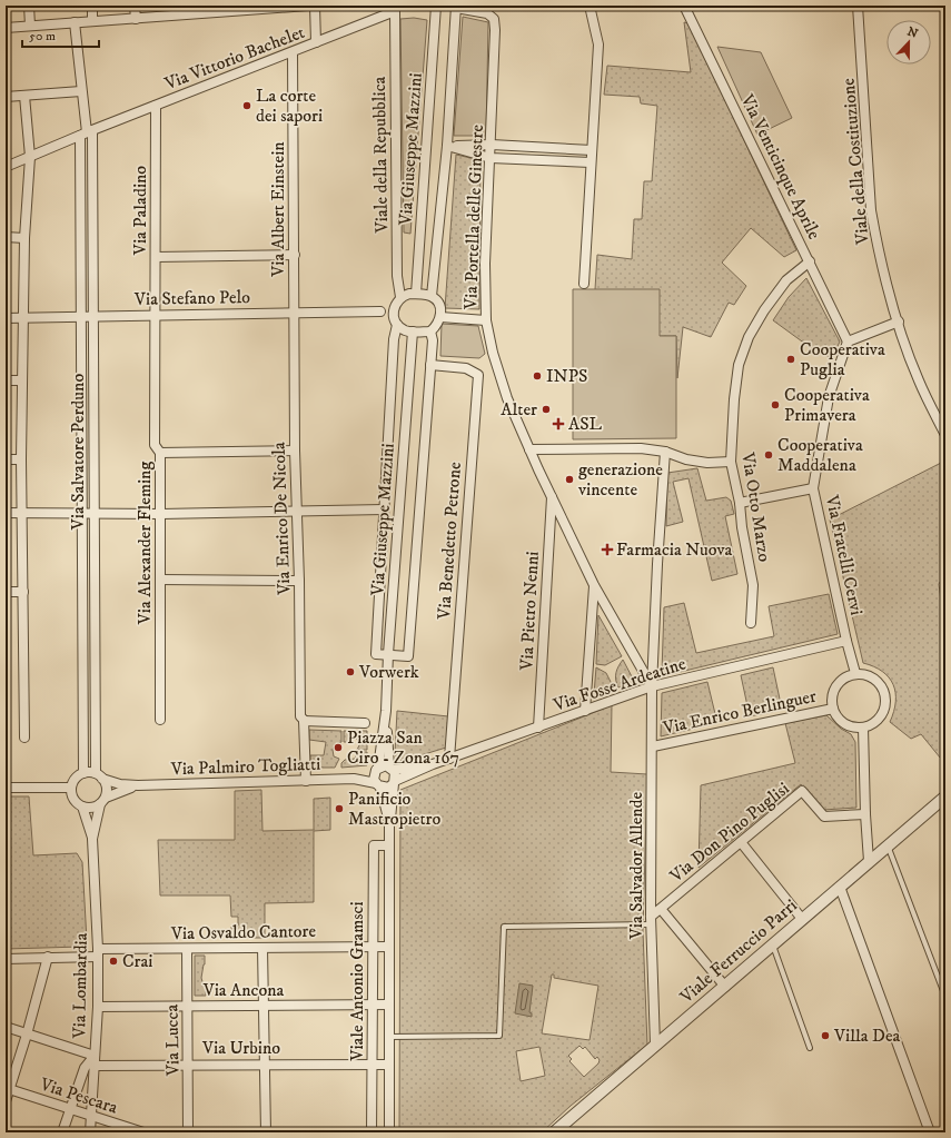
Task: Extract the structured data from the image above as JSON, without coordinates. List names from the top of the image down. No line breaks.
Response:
{"streets":{"street":["Via Vittorio Bachelet","Via Giuseppe Mazzini","Viale della Repubblica","Viale della Costituzione","Via Venticinque Aprile","Via Albert Einstein","Via Paladino","Via Portella delle Ginestre","Via Stefano Pelo","Via Salvatore Perduno","Via Otto Marzo","Via Enrico De Nicola","Via Benedetto Petrone","Via Alexander Fleming","Via Fratelli Cervi","Via Pietro Nenni","Via Fosse Ardeatine","Via Enrico Berlinguer","Via Palmiro Togliatti","Via Don Pino Puglisi","Via Salvador Allende","Via Osvaldo Cantore","Viale Ferruccio Parri","Viale Antonio Gramsci","Via Lombardia","Via Ancona","Via Lucca","Via Urbino","Via Pescara"]},"crossings":[["Via Vittorio Bachelet","Viale della Repubblica"],["Via Vittorio Bachelet","Via Albert Einstein"],["Via Vittorio Bachelet","Via Paladino"],["Via Vittorio Bachelet","Via Salvatore Perduno"],["Via Giuseppe Mazzini","Viale della Repubblica"],["Via Giuseppe Mazzini","Via Stefano Pelo"],["Via Giuseppe Mazzini","Via Palmiro Togliatti"],["Via Giuseppe Mazzini","Viale Antonio Gramsci"],["Viale della Repubblica","Via Stefano Pelo"],["Via Venticinque Aprile","Via Otto Marzo"],["Via Venticinque Aprile","Via Fratelli Cervi"],["Via Albert Einstein","Via Stefano Pelo"],["Via Albert Einstein","Via Enrico De Nicola"],["Via Paladino","Via Stefano Pelo"],["Via Paladino","Via Alexander Fleming"],["Via Portella delle Ginestre","Via Pietro Nenni"],["Via Portella delle Ginestre","Via Fosse Ardeatine"],["Via Portella delle Ginestre","Via Salvador Allende"],["Via Stefano Pelo","Via Salvatore Perduno"],["Via Stefano Pelo","Via Enrico De Nicola"],["Via Stefano Pelo","Via Alexander Fleming"],["Via Salvatore Perduno","Via Palmiro Togliatti"],["Via Salvatore Perduno","Via Lombardia"],["Via Enrico De Nicola","Via Palmiro Togliatti"],["Via Benedetto Petrone","Via Fosse Ardeatine"],["Via Fratelli Cervi","Via Fosse Ardeatine"],["Via Fratelli Cervi","Via Enrico Berlinguer"],["Via Pietro Nenni","Via Fosse Ardeatine"],["Via Fosse Ardeatine","Via Salvador Allende"],["Via Enrico Berlinguer","Via Salvador Allende"],["Via Palmiro Togliatti","Viale Antonio Gramsci"],["Via Palmiro Togliatti","Via Lombardia"],["Via Don Pino Puglisi","Via Salvador Allende"],["Via Salvador Allende","Viale Ferruccio Parri"],["Via Osvaldo Cantore","Viale Antonio Gramsci"],["Via Osvaldo Cantore","Via Lombardia"],["Via Osvaldo Cantore","Via Lucca"],["Viale Antonio Gramsci","Via Ancona"],["Viale Antonio Gramsci","Via Urbino"],["Via Lombardia","Via Ancona"],["Via Lombardia","Via Urbino"],["Via Lombardia","Via Pescara"],["Via Ancona","Via Lucca"],["Via Lucca","Via Urbino"]],"places":{"other":["La corte dei sapori","Cooperativa Puglia","INPS","Cooperativa Primavera","Alter","Cooperativa Maddalena","generazione vincente","Vorwerk","Piazza San Ciro - Zona 167","Panificio Mastropietro","Crai","Villa Dea"],"health":["ASL","Farmacia Nuova"]},"scale_bar":"50 m","north":"top"}
